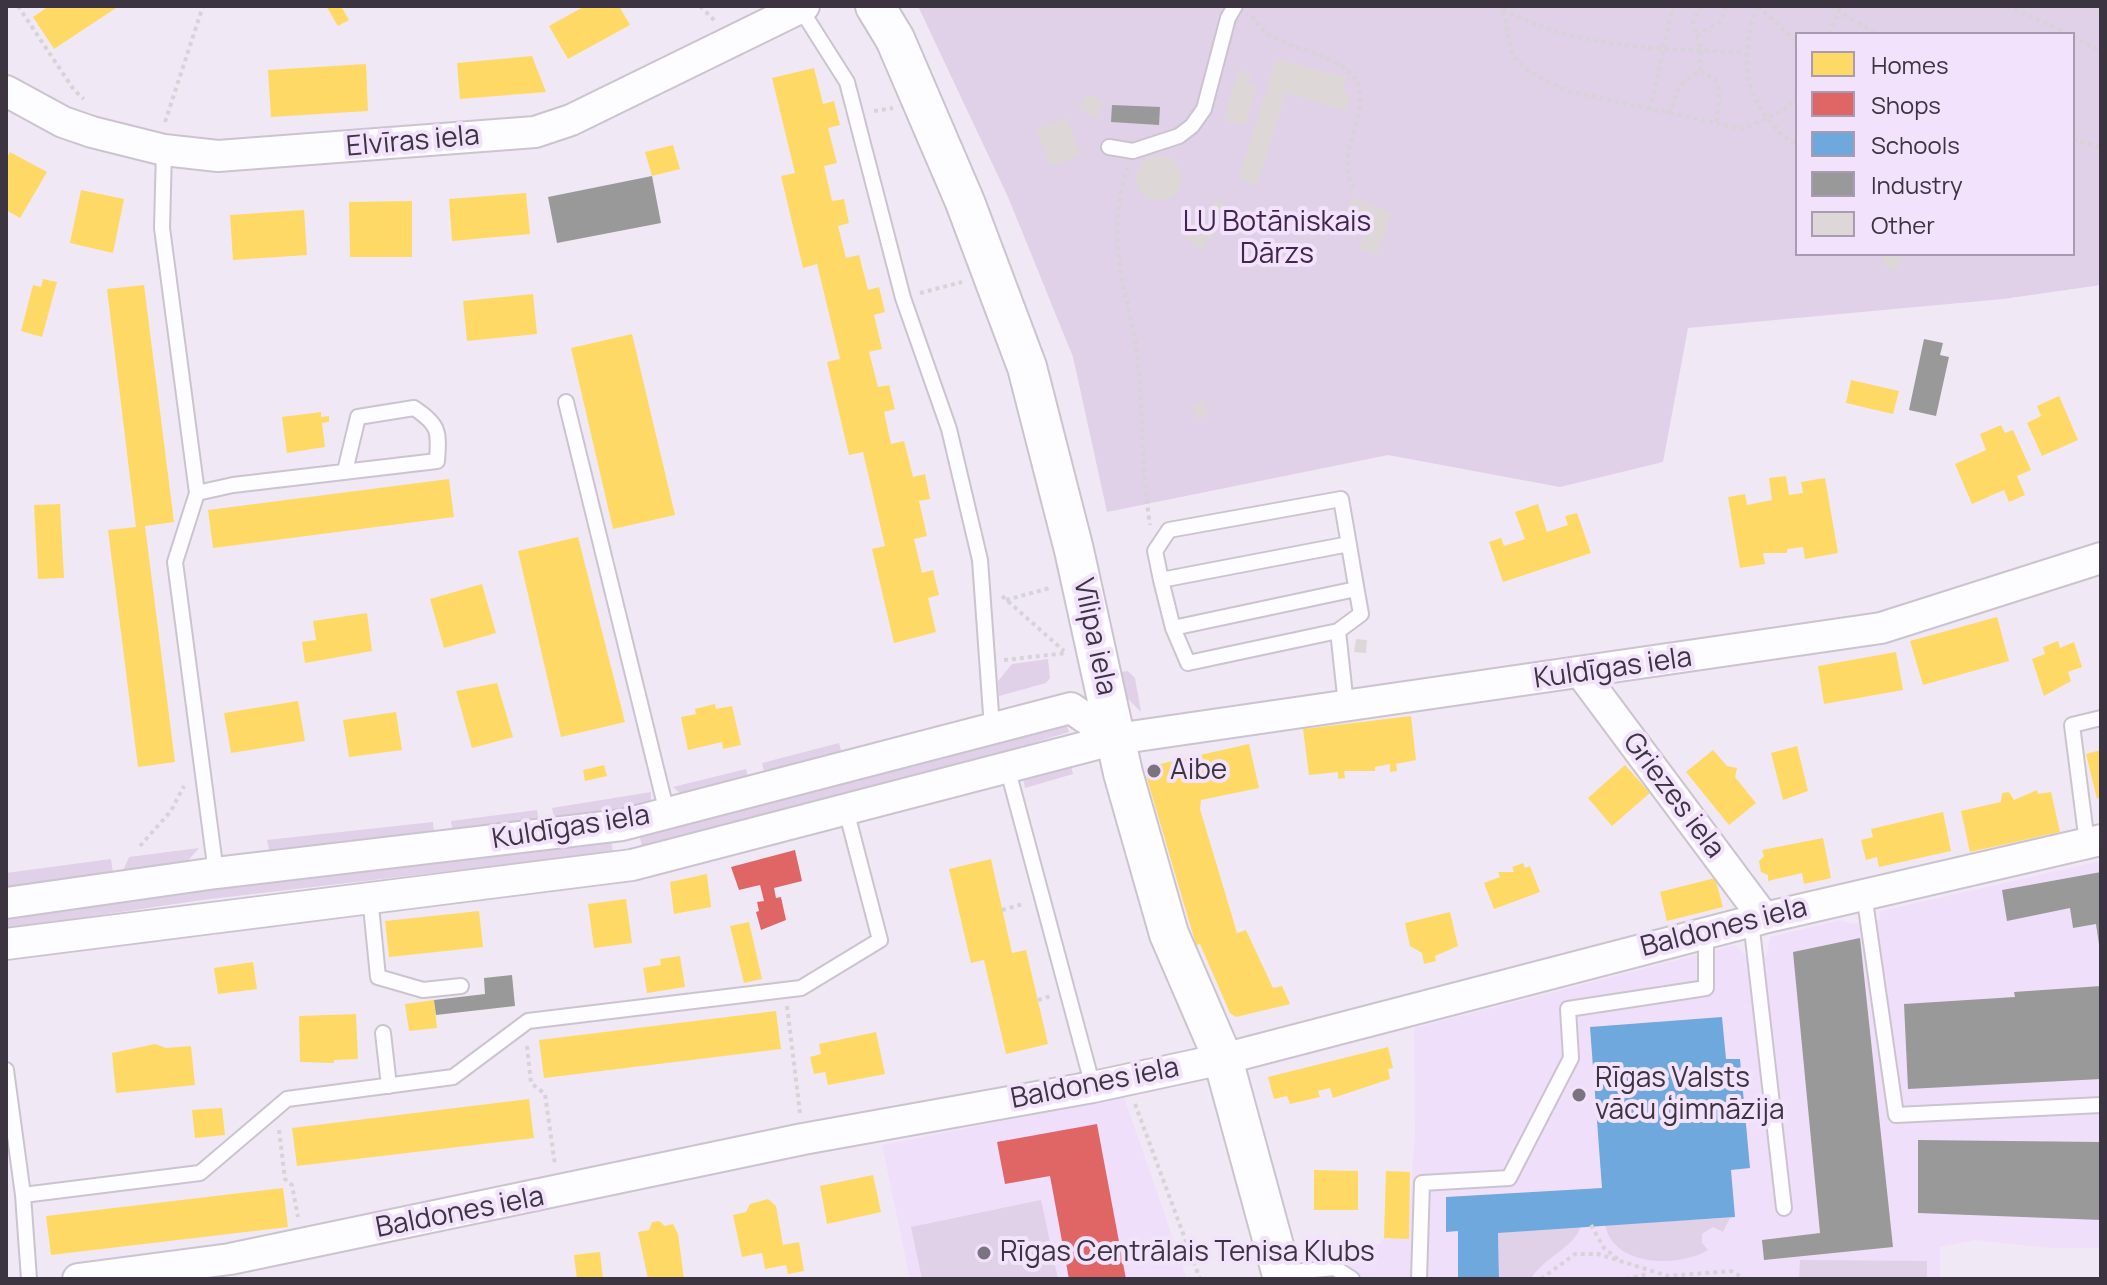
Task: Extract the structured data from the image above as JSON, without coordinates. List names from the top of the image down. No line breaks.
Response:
{"streets":{"street":["Elvīras iela","Vīlipa iela","Kuldīgas iela","Griezes iela","Baldones iela"]},"crossings":[["Vīlipa iela","Kuldīgas iela"],["Vīlipa iela","Baldones iela"],["Kuldīgas iela","Griezes iela"],["Griezes iela","Baldones iela"]],"parks":["LU Botāniskais Dārzs"],"places":["Aibe","Rīgas Valsts vācu ģimnāzija","Rīgas Centrālais Tenisa Klubs"],"legend":["Homes","Shops","Schools","Industry","Other"]}
